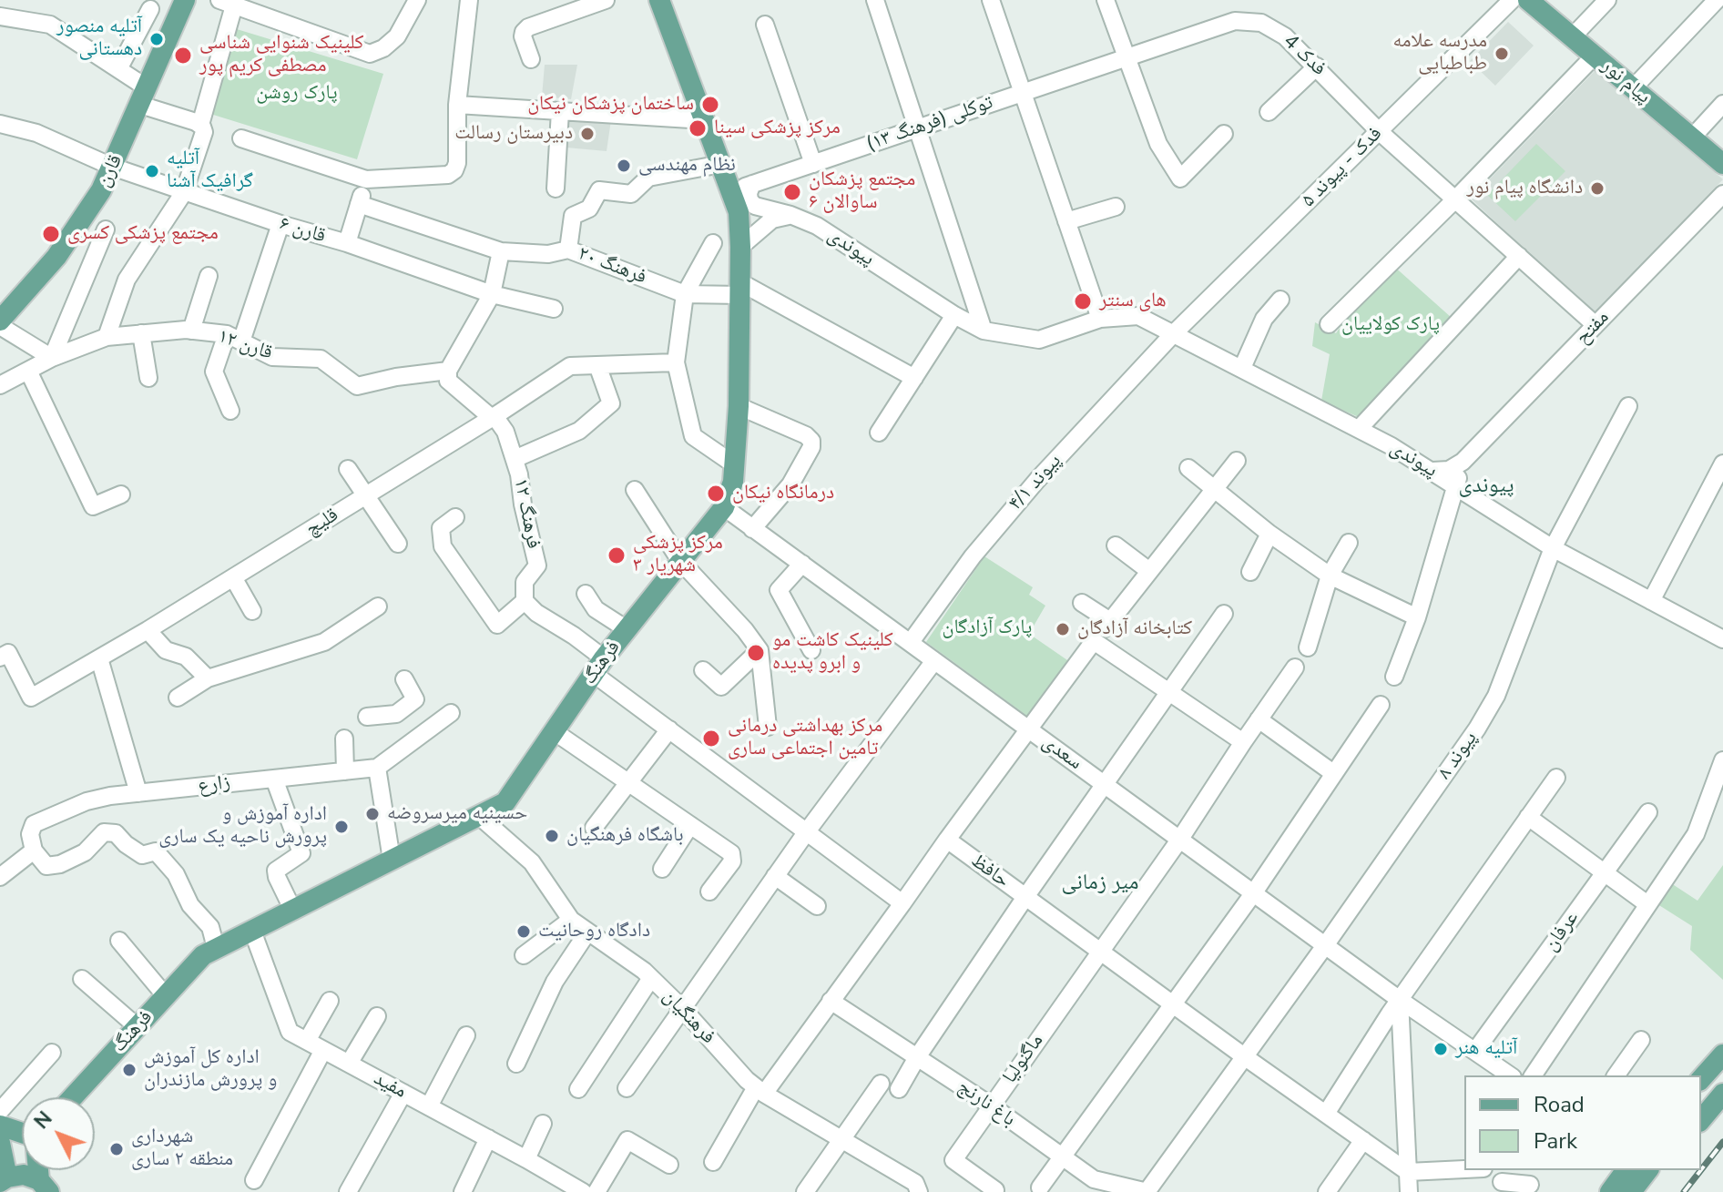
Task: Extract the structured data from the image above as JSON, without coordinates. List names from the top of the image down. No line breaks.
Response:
{"streets":{"main road":["پیام نور","قارن","فرهنگ"],"street":["فدک 4","توکلی (فرهنگ ۱۳)","فدک - پیوند ۵","قارن ۶","پیوندی","فرهنگ ٢٠","مفتح","قارن ۱۲","پیوند ۴/۱","فرهنگ ١٢","قلیچ","سعدی","پیوند ۸","زارع","حافظ","عرفان","فرهنگیان","ماگنولیا","مفید","باغ نارنج"]},"crossings":[["فدک 4","توکلی (فرهنگ ۱۳)"],["فدک 4","فدک - پیوند ۵"],["فدک 4","مفتح"],["توکلی (فرهنگ ۱۳)","پیوندی"],["توکلی (فرهنگ ۱۳)","فرهنگ"],["فدک - پیوند ۵","پیوندی"],["فدک - پیوند ۵","پیوند ۴/۱"],["قارن","قارن ۶"],["پیوندی","پیوند ۴/۱"],["پیوندی","پیوند ۸"],["فرهنگ ٢٠","فرهنگ"],["پیوند ۴/۱","سعدی"],["فرهنگ ١٢","قلیچ"],["فرهنگ","سعدی"],["فرهنگ","فرهنگیان"],["فرهنگ","مفید"],["سعدی","پیوند ۸"],["سعدی","عرفان"],["سعدی","ماگنولیا"],["پیوند ۸","حافظ"],["پیوند ۸","باغ نارنج"],["حافظ","ماگنولیا"],["ماگنولیا","باغ نارنج"]],"districts":["پیوندی","میر زمانی"],"parks":["پارک روشن","پارک کولاییان","پارک آزادگان"],"places":["آتلیه منصور دهستانی","مدرسه علامه طباطبایی","کلینیک شنوایی شناسی مصطفی کریم پور","ساختمان پزشکان نیکان","مرکز پزشکی سینا","دبیرستان رسالت","نظام مهندسی","آتلیه گرافیک آشنا","دانشگاه پیام نور","مجتمع پزشکان ساوالان ۶","مجتمع پزشکی کسری","های سنتر","درمانگاه نیکان","مرکز پزشکی شهریار ۳","کتابخانه آزادگان","کلینیک کاشت مو و ابرو پدیده","مرکز بهداشتی درمانی تامین اجتماعی ساری","حسینیه میرسروضه","اداره آموزش و پرورش ناحیه یک ساری","باشگاه فرهنگیان","دادگاه روحانیت","آتلیه هنر","اداره کل آموزش و پرورش مازندران","شهرداری منطقه ۲ ساری"],"legend":["Road","Park"],"north":"top left"}
